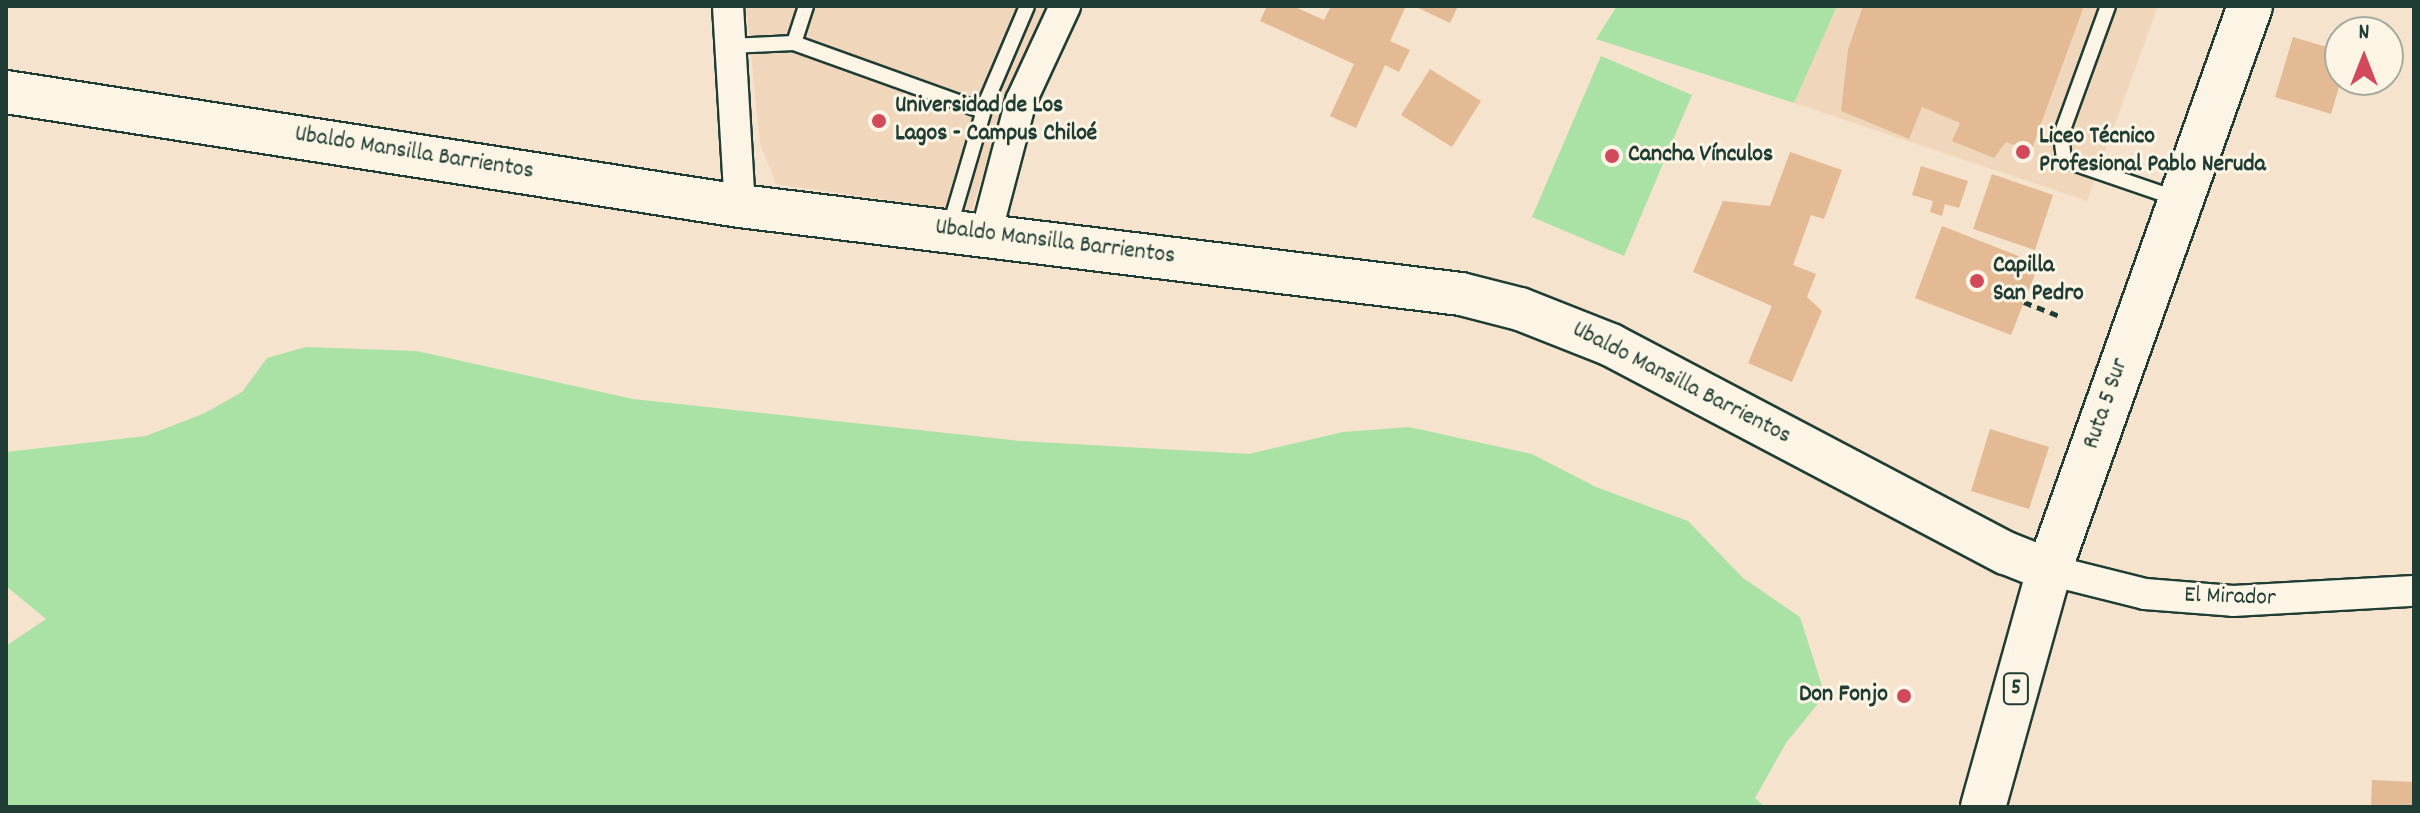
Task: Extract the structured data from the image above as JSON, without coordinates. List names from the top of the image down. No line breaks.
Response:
{"streets":{"highway":["Ruta 5 Sur","5"],"main road":["Ubaldo Mansilla Barrientos"],"street":["El Mirador"]},"crossings":[["Ubaldo Mansilla Barrientos","Ruta 5 Sur"],["Ubaldo Mansilla Barrientos","El Mirador"],["Ruta 5 Sur","El Mirador"]],"places":["Universidad de Los Lagos - Campus Chiloé","Liceo Técnico Profesional Pablo Neruda","Cancha Vínculos","Capilla San Pedro","Don Fonjo"],"north":"top"}
